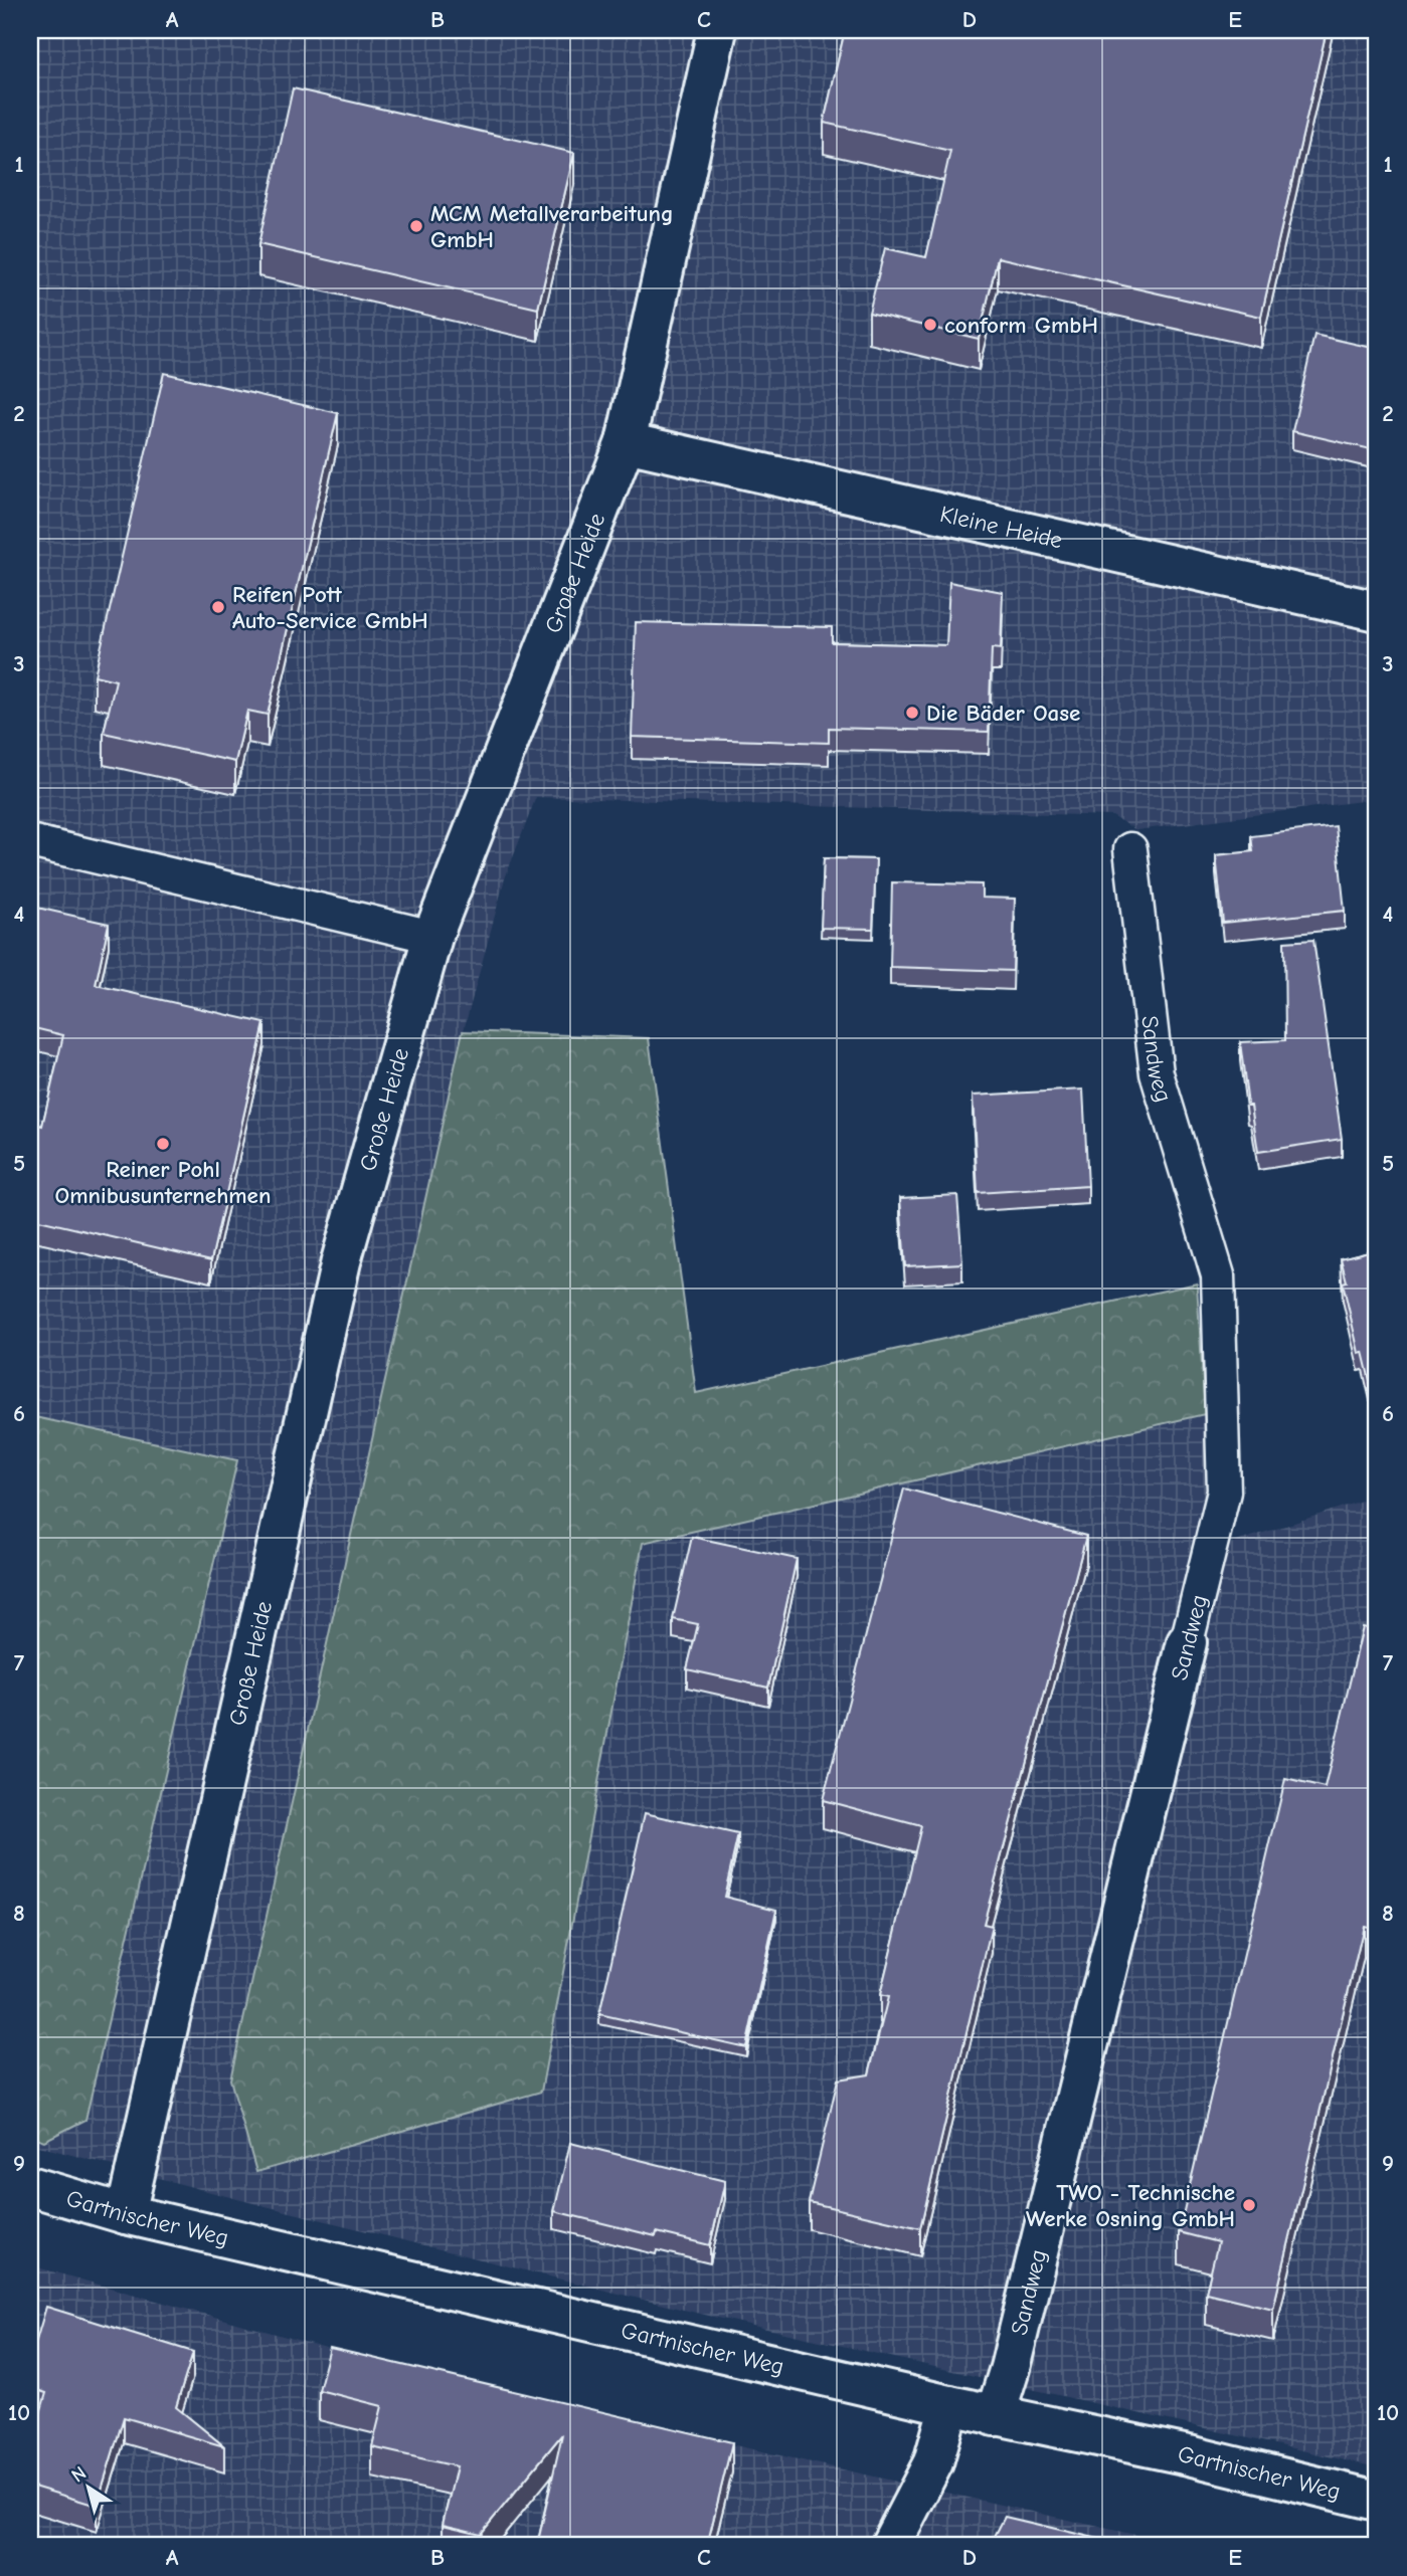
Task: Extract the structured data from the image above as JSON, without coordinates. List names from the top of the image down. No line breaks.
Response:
{"streets":{"street":["Kleine Heide","Große Heide","Sandweg","Gartnischer Weg"]},"crossings":[["Kleine Heide","Große Heide"],["Große Heide","Gartnischer Weg"],["Sandweg","Gartnischer Weg"]],"places":["MCM Metallverarbeitung GmbH","conform GmbH","Reifen Pott Auto-Service GmbH","Die Bäder Oase","Reiner Pohl Omnibusunternehmen","TWO - Technische Werke Osning GmbH"],"north":"top left","grid":{"columns":["A","B","C","D","E"],"rows":["1","2","3","4","5","6","7","8","9","10"]}}
